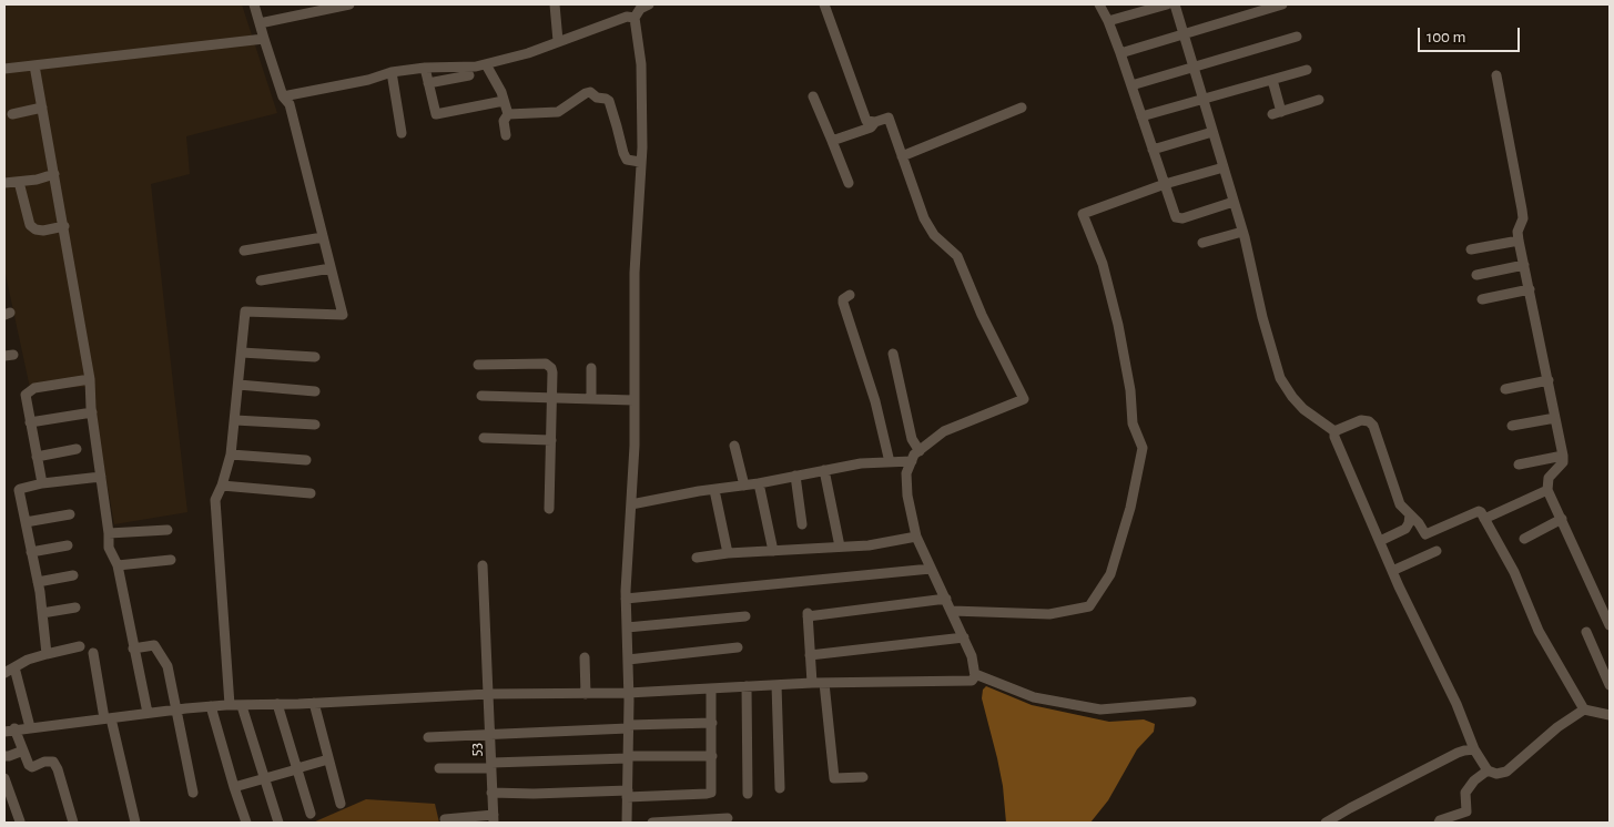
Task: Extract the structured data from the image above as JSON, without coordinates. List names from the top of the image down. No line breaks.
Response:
{"streets":{"street":["53"]},"scale_bar":"100 m"}
